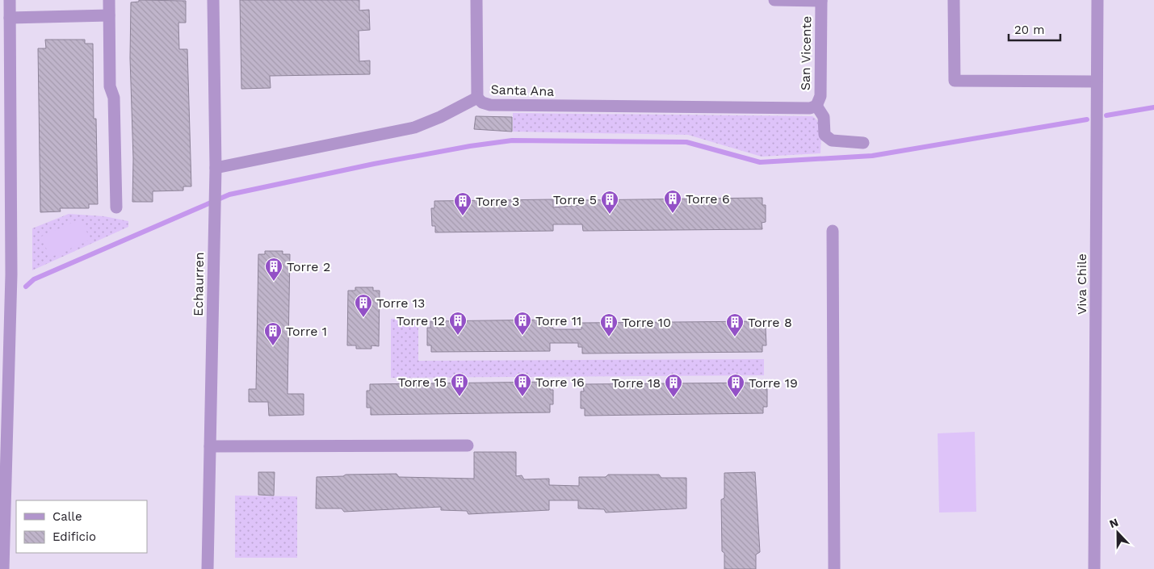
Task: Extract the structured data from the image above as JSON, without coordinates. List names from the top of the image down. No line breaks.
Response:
{"streets":{"street":["San Vicente","Santa Ana","Echaurren","Viva Chile"]},"crossings":[["San Vicente","Santa Ana"],["Santa Ana","Echaurren"]],"places":{"building":["Torre 6","Torre 5","Torre 3","Torre 2","Torre 13","Torre 12","Torre 11","Torre 10","Torre 8","Torre 1","Torre 15","Torre 16","Torre 18","Torre 19"]},"legend":["Calle","Edificio"],"scale_bar":"20 m","north":"top"}
